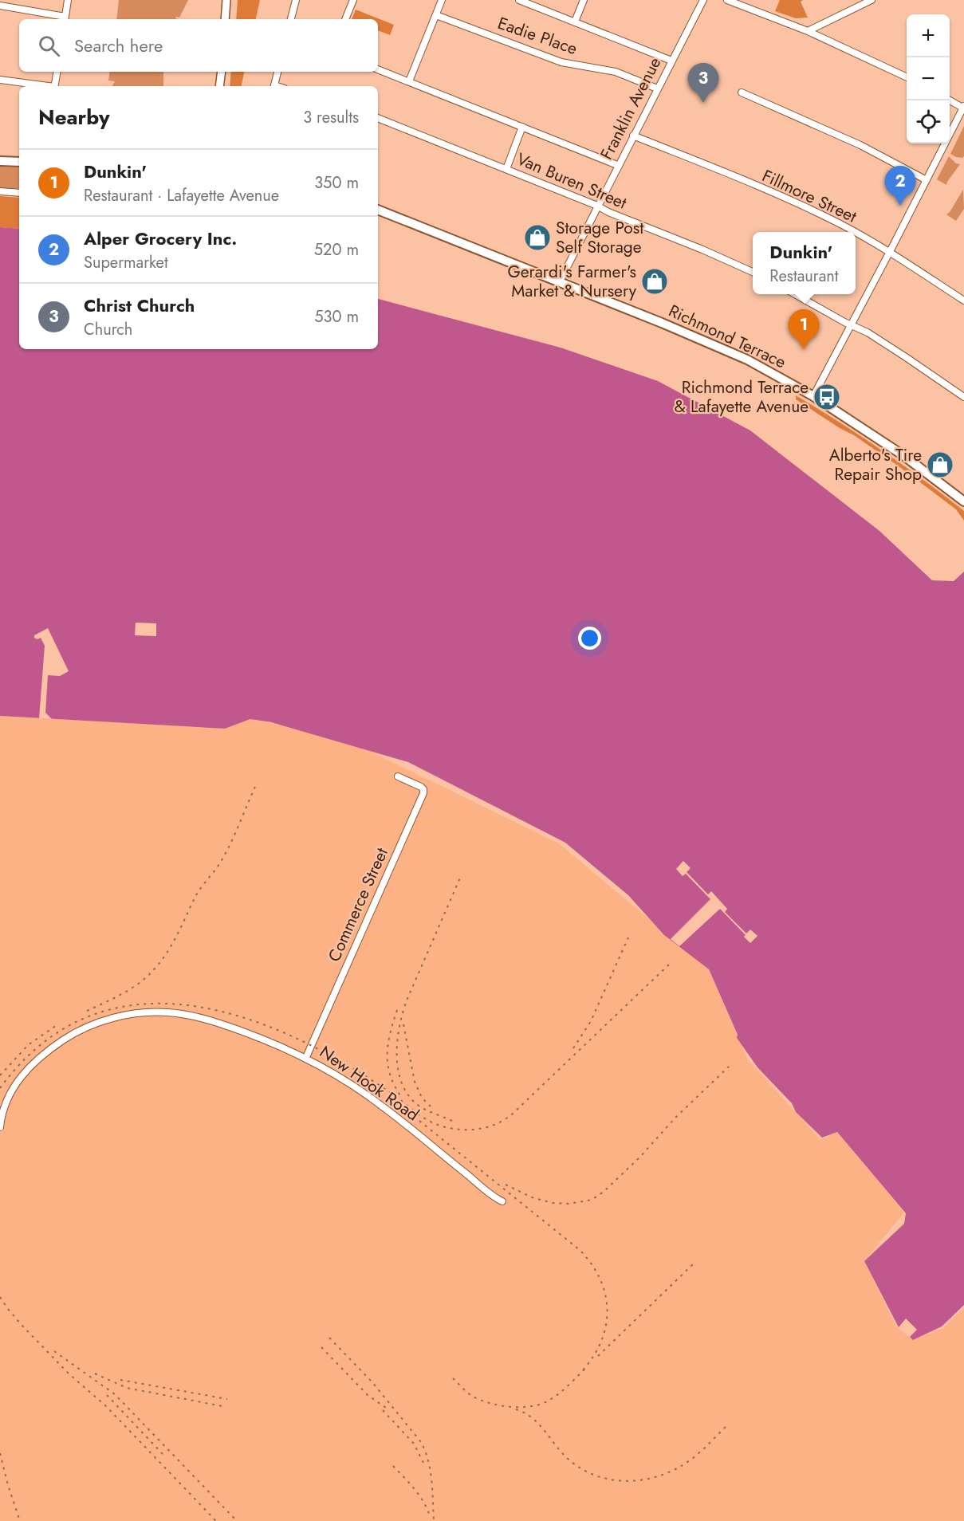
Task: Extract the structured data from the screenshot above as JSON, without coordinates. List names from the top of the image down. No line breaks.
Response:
{"streets":{"main road":["Richmond Terrace"],"street":["Eadie Place","Franklin Avenue","Van Buren Street","Fillmore Street","Commerce Street","New Hook Road"]},"crossings":[["Eadie Place","Franklin Avenue"],["Franklin Avenue","Van Buren Street"],["Franklin Avenue","Fillmore Street"],["Franklin Avenue","Richmond Terrace"],["Commerce Street","New Hook Road"]],"places":{"shop":["Storage Post Self Storage","Gerardi's Farmer's Market & Nursery","Alberto's Tire Repair Shop"],"bus stop":["Richmond Terrace & Lafayette Avenue"]},"page":{"map_buttons":["+","−"],"search":"Search here","pins":["3","2","1"],"heading":["Nearby","3 results"],"list":[{"mark":"1","name":"Dunkin'","note":"Restaurant · Lafayette Avenue","value":"350 m"},{"mark":"2","name":"Alper Grocery Inc.","note":"Supermarket","value":"520 m"},{"mark":"3","name":"Christ Church","note":"Church","value":"530 m"}],"popup":["Dunkin'","Restaurant"]}}
